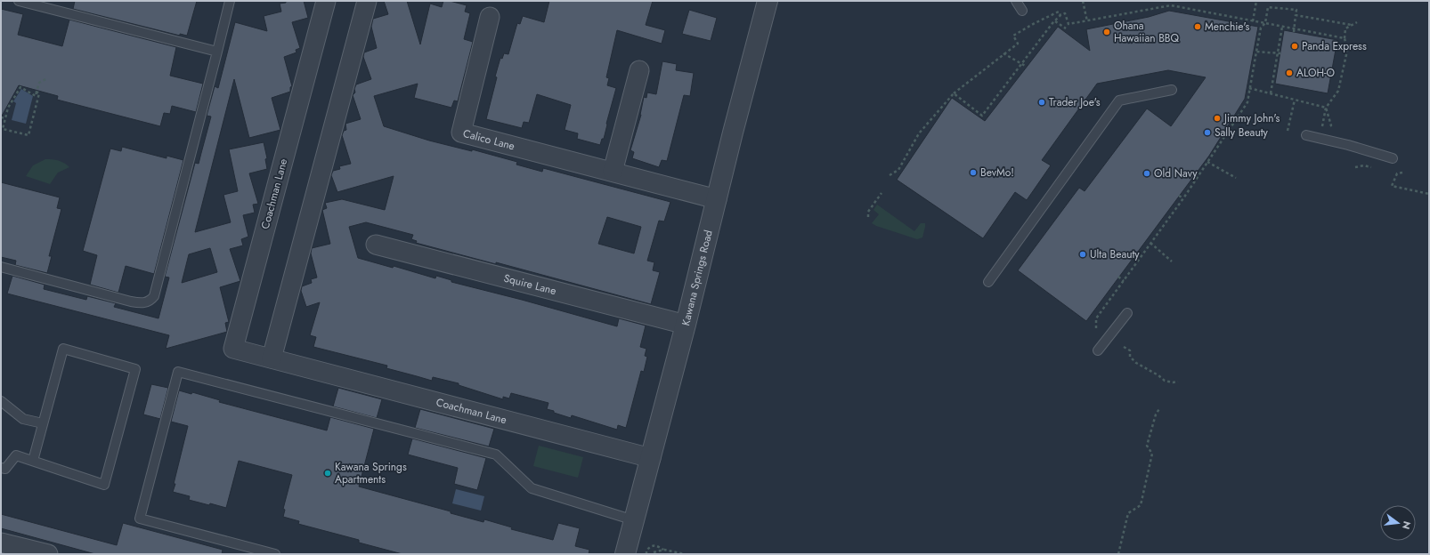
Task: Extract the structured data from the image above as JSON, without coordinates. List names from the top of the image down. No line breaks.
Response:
{"streets":{"street":["Calico Lane","Coachman Lane","Kawana Springs Road","Squire Lane"]},"crossings":[["Calico Lane","Kawana Springs Road"],["Coachman Lane","Kawana Springs Road"],["Kawana Springs Road","Squire Lane"]],"places":["Menchie's","Ohana Hawaiian BBQ","Panda Express","ALOH-O","Trader Joe's","Jimmy John's","Sally Beauty","BevMo!","Old Navy","Ulta Beauty","Kawana Springs Apartments"],"north":"right"}
